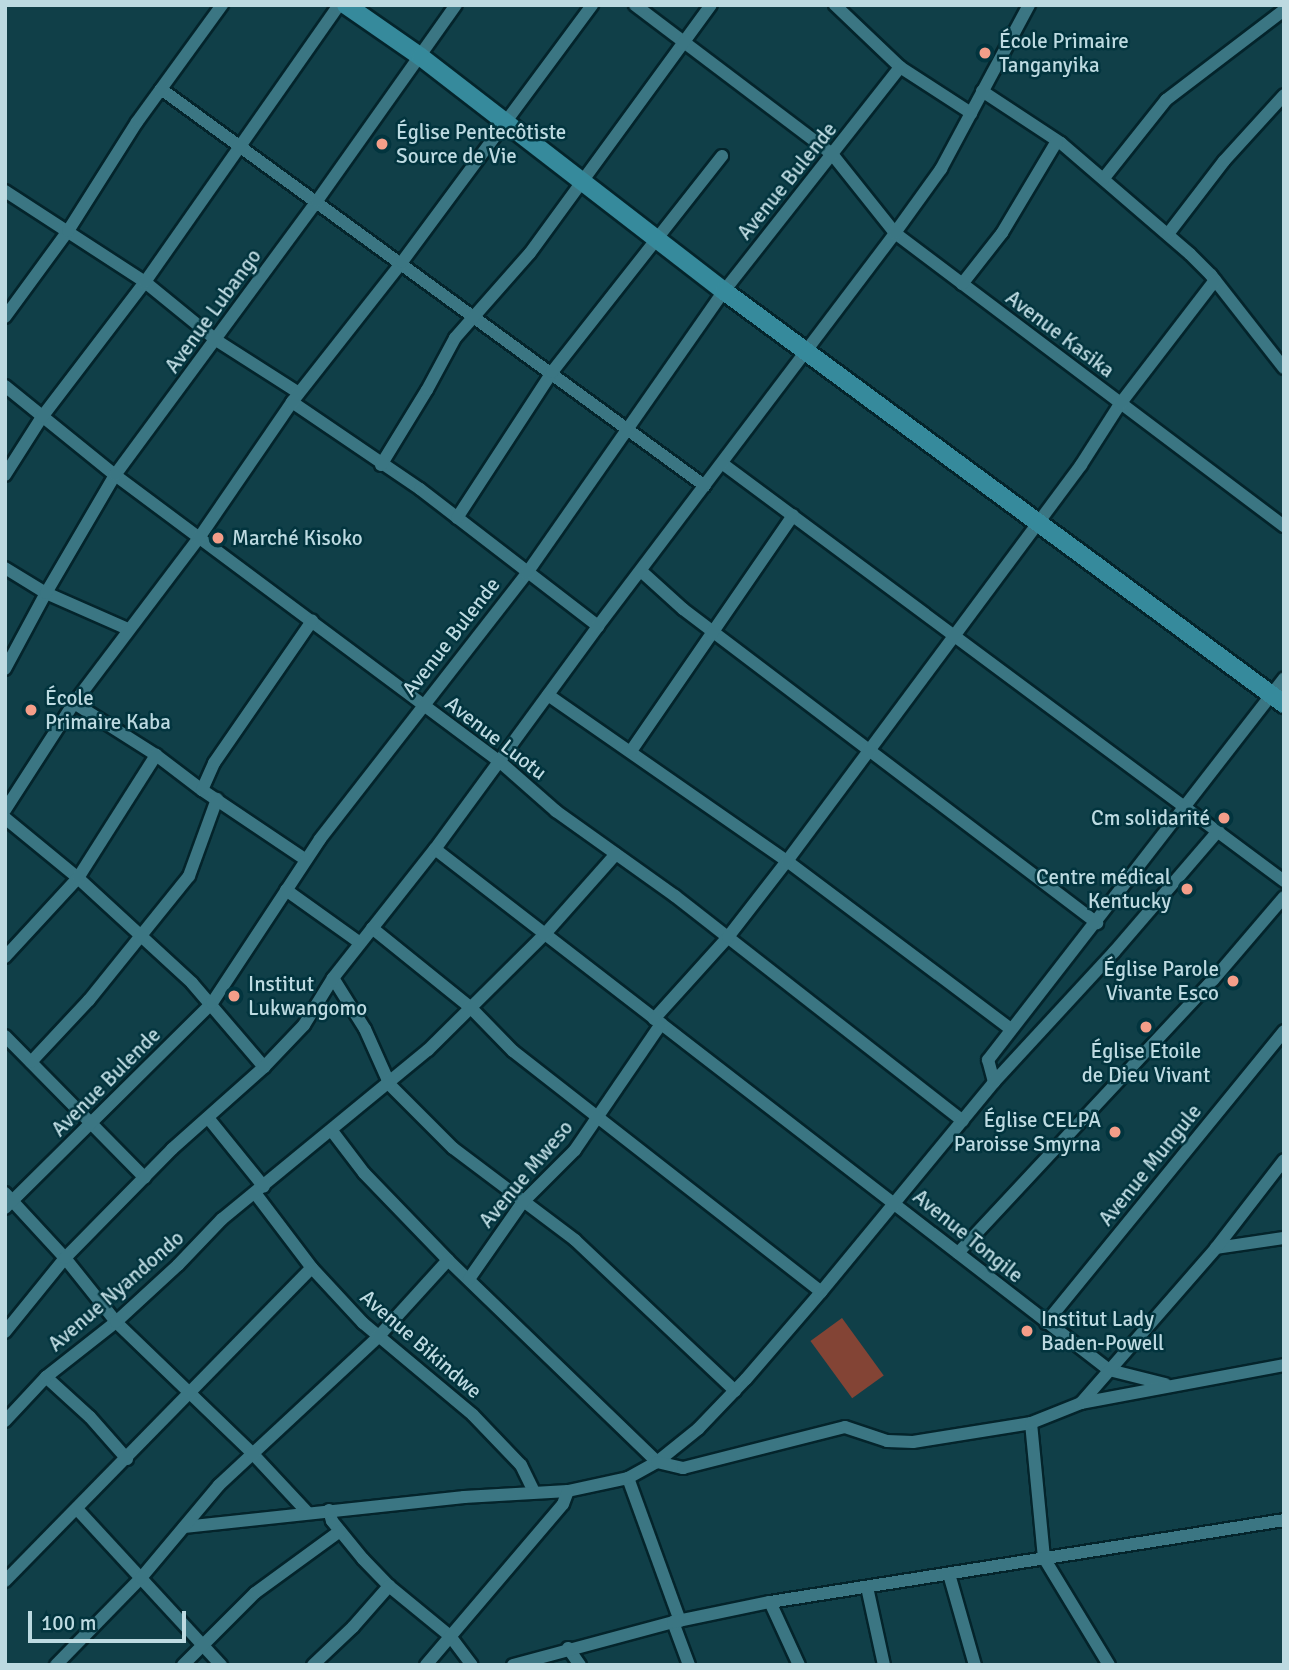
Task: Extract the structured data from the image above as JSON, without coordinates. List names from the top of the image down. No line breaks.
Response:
{"streets":{"street":["Avenue Bulende","Avenue Lubango","Avenue Kasika","Avenue Luotu","Avenue Mungule","Avenue Mweso","Avenue Tongile","Avenue Nyandondo","Avenue Bikindwe"]},"crossings":[["Avenue Bulende","Avenue Kasika"],["Avenue Bulende","Avenue Luotu"],["Avenue Lubango","Avenue Luotu"],["Avenue Kasika","Avenue Mweso"],["Avenue Luotu","Avenue Mweso"],["Avenue Luotu","Avenue Nyandondo"],["Avenue Mungule","Avenue Tongile"],["Avenue Mweso","Avenue Tongile"],["Avenue Tongile","Avenue Nyandondo"],["Avenue Nyandondo","Avenue Bikindwe"]],"places":["École Primaire Tanganyika","Église Pentecôtiste Source de Vie","Marché Kisoko","École Primaire Kaba","Cm solidarité","Centre médical Kentucky","Église Parole Vivante Esco","Institut Lukwangomo","Église Etoile de Dieu Vivant","Église CELPA Paroisse Smyrna","Institut Lady Baden-Powell"],"scale_bar":"100 m"}
